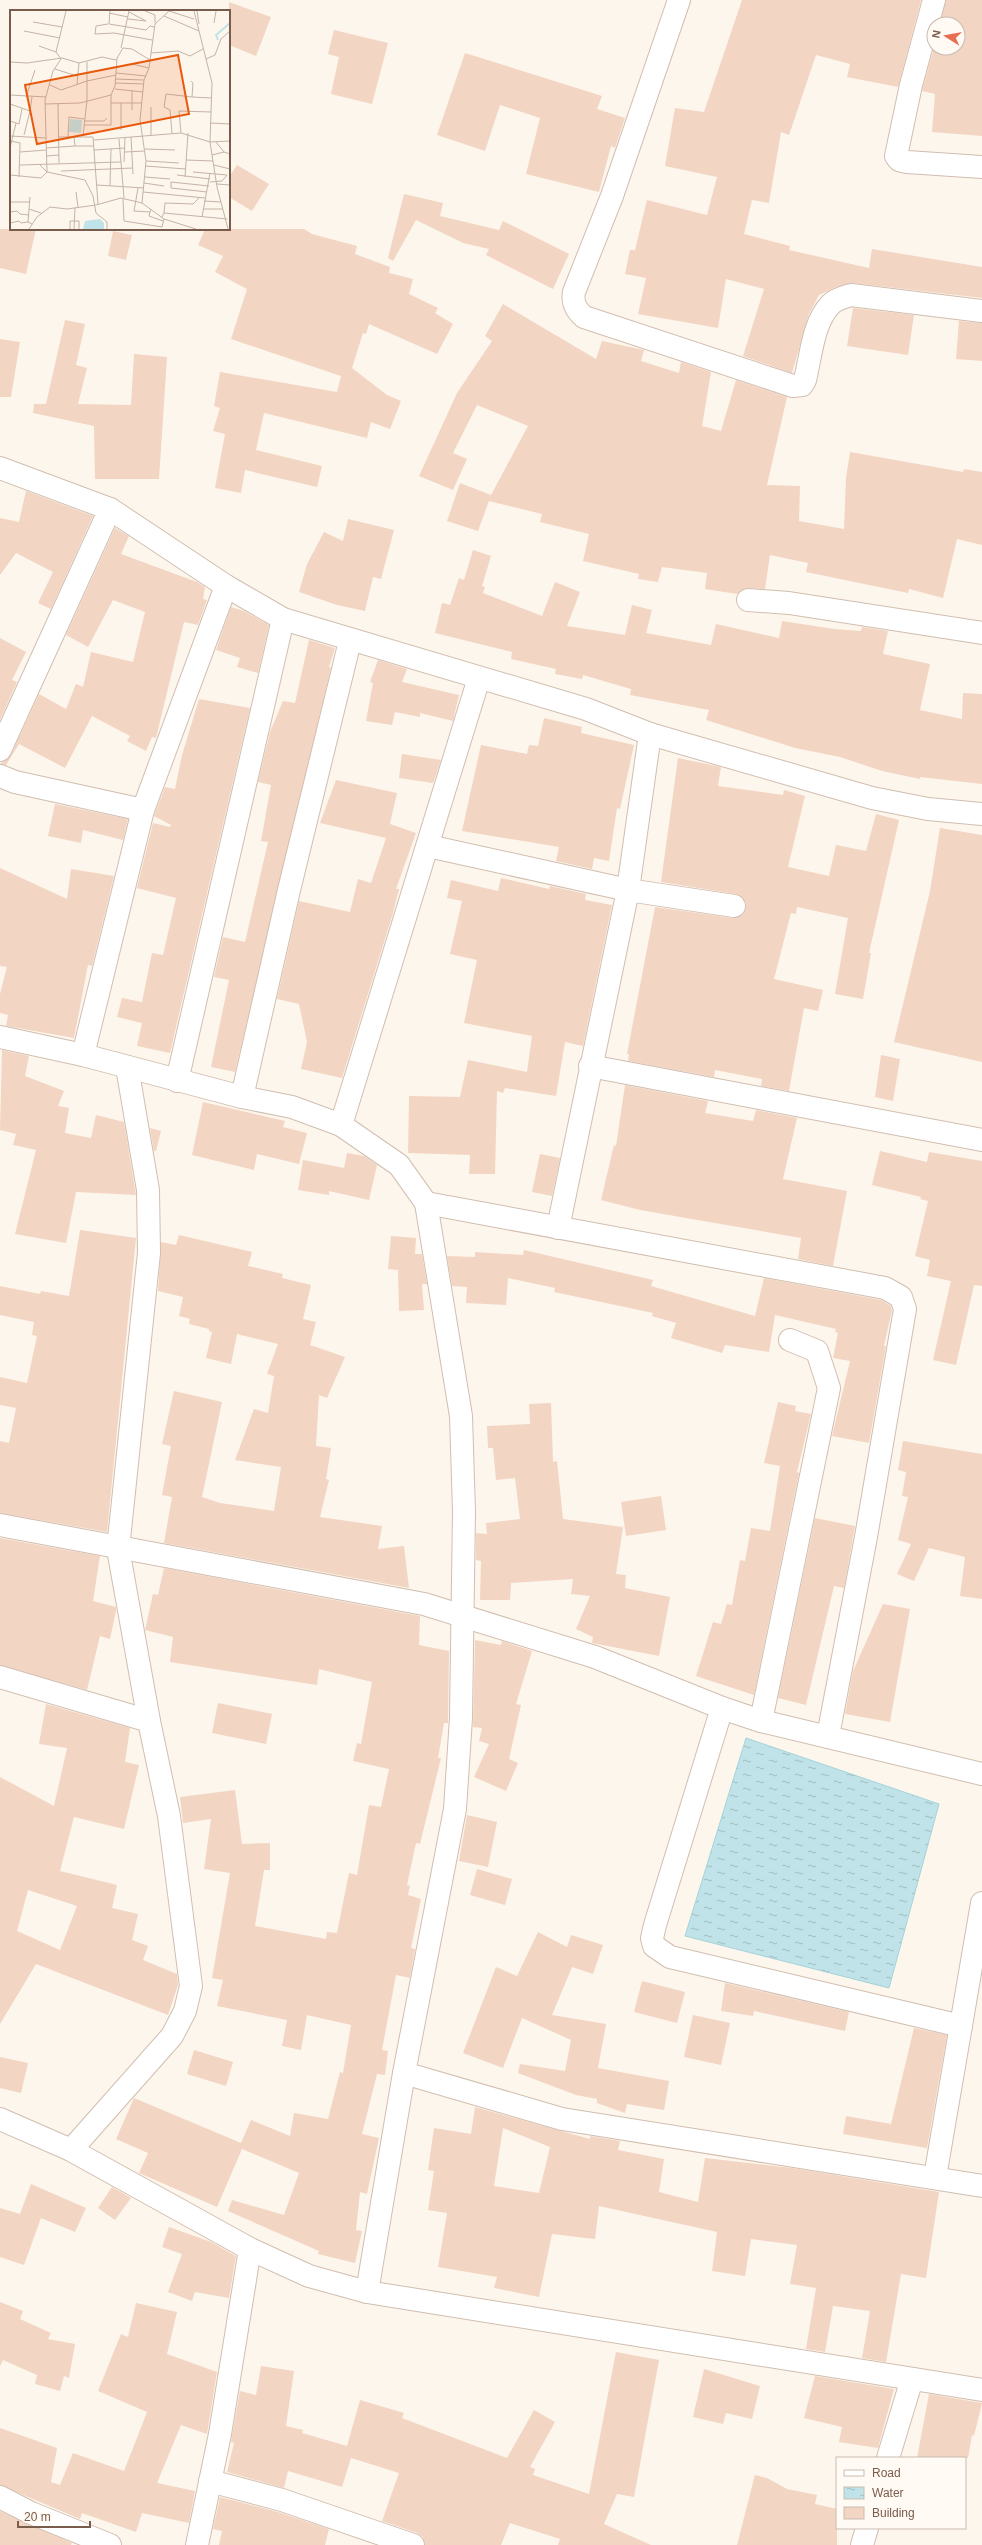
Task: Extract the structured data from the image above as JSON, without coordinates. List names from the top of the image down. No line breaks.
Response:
{"legend":["Road","Water","Building"],"scale_bar":"20 m","north":"left"}
